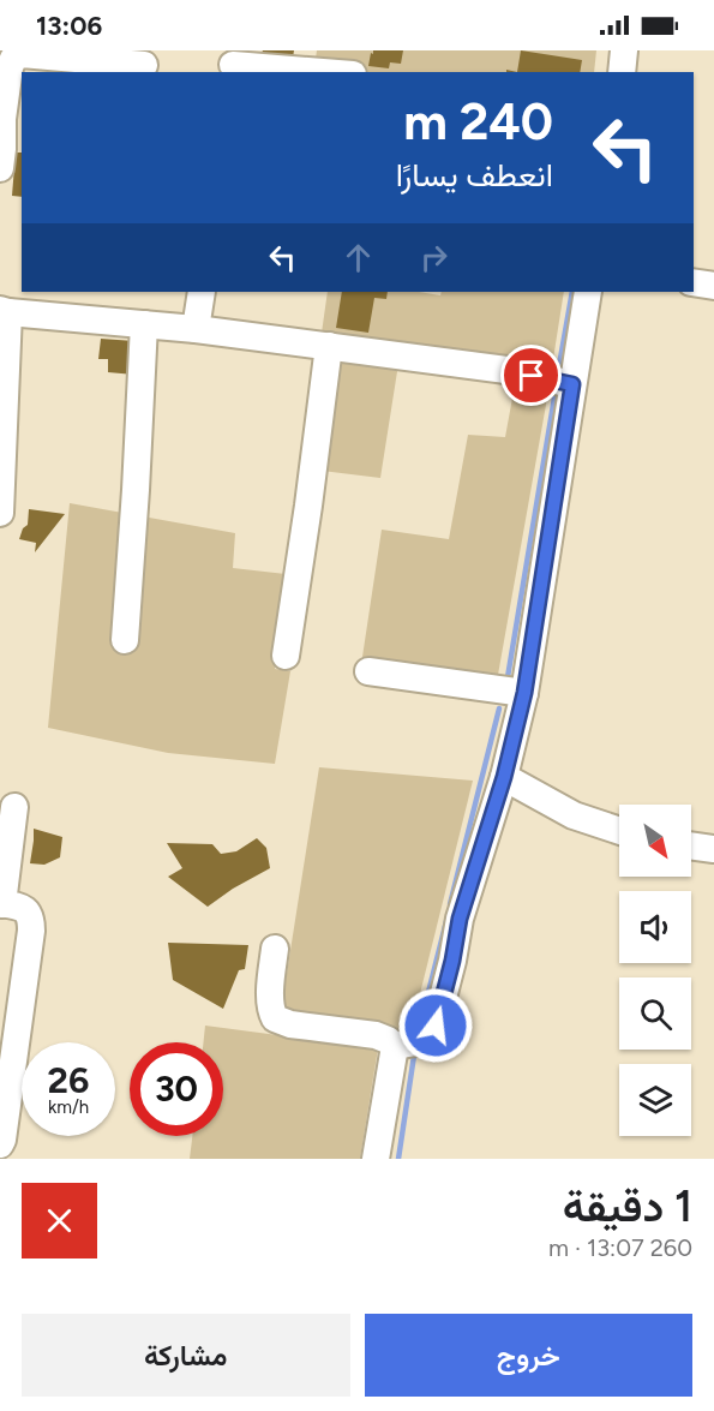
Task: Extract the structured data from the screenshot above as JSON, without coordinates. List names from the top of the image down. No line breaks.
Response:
{"north":"bottom right","page":{"status":"13:06","turn":["240 m","انعطف يسارًا"],"speed":"26 km/h","limit":"30","heading":["1 دقيقة","260 m · 13:07"],"buttons":["خروج","مشاركة"]}}
